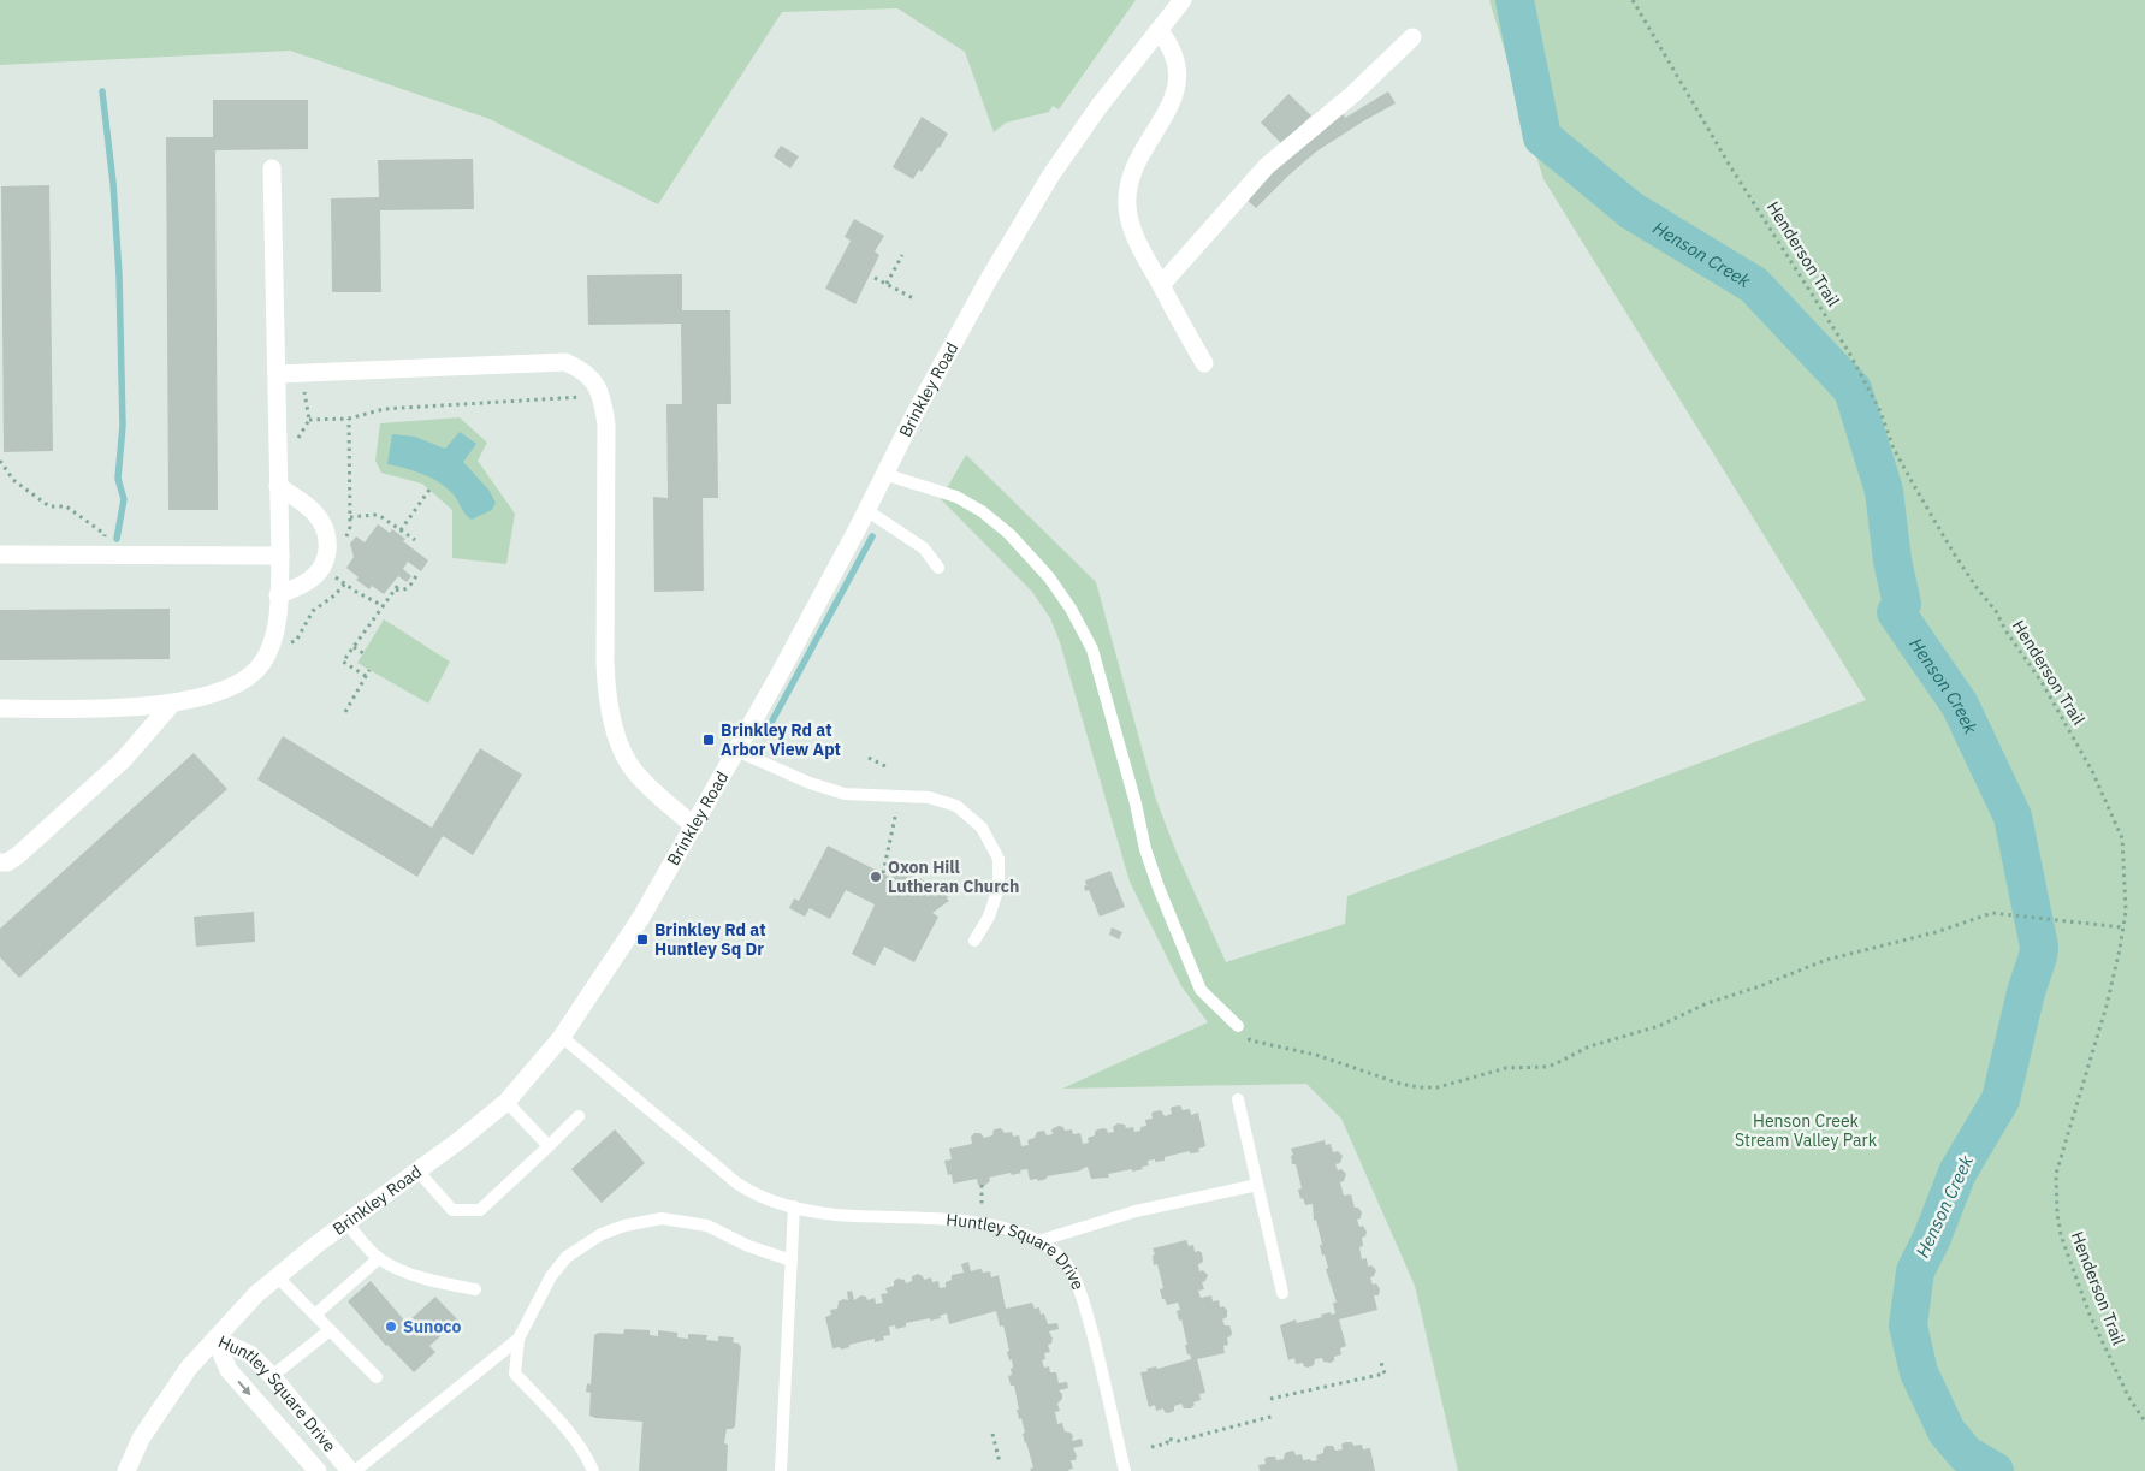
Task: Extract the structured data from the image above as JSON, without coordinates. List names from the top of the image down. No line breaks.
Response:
{"streets":{"street":["Brinkley Road","Huntley Square Drive"],"path":["Henderson Trail"]},"crossings":[["Brinkley Road","Huntley Square Drive"]],"water":["Henson Creek"],"parks":["Henson Creek Stream Valley Park"],"places":{"transit":["Brinkley Rd at Arbor View Apt","Brinkley Rd at Huntley Sq Dr"],"other":["Oxon Hill Lutheran Church","Sunoco"]}}
